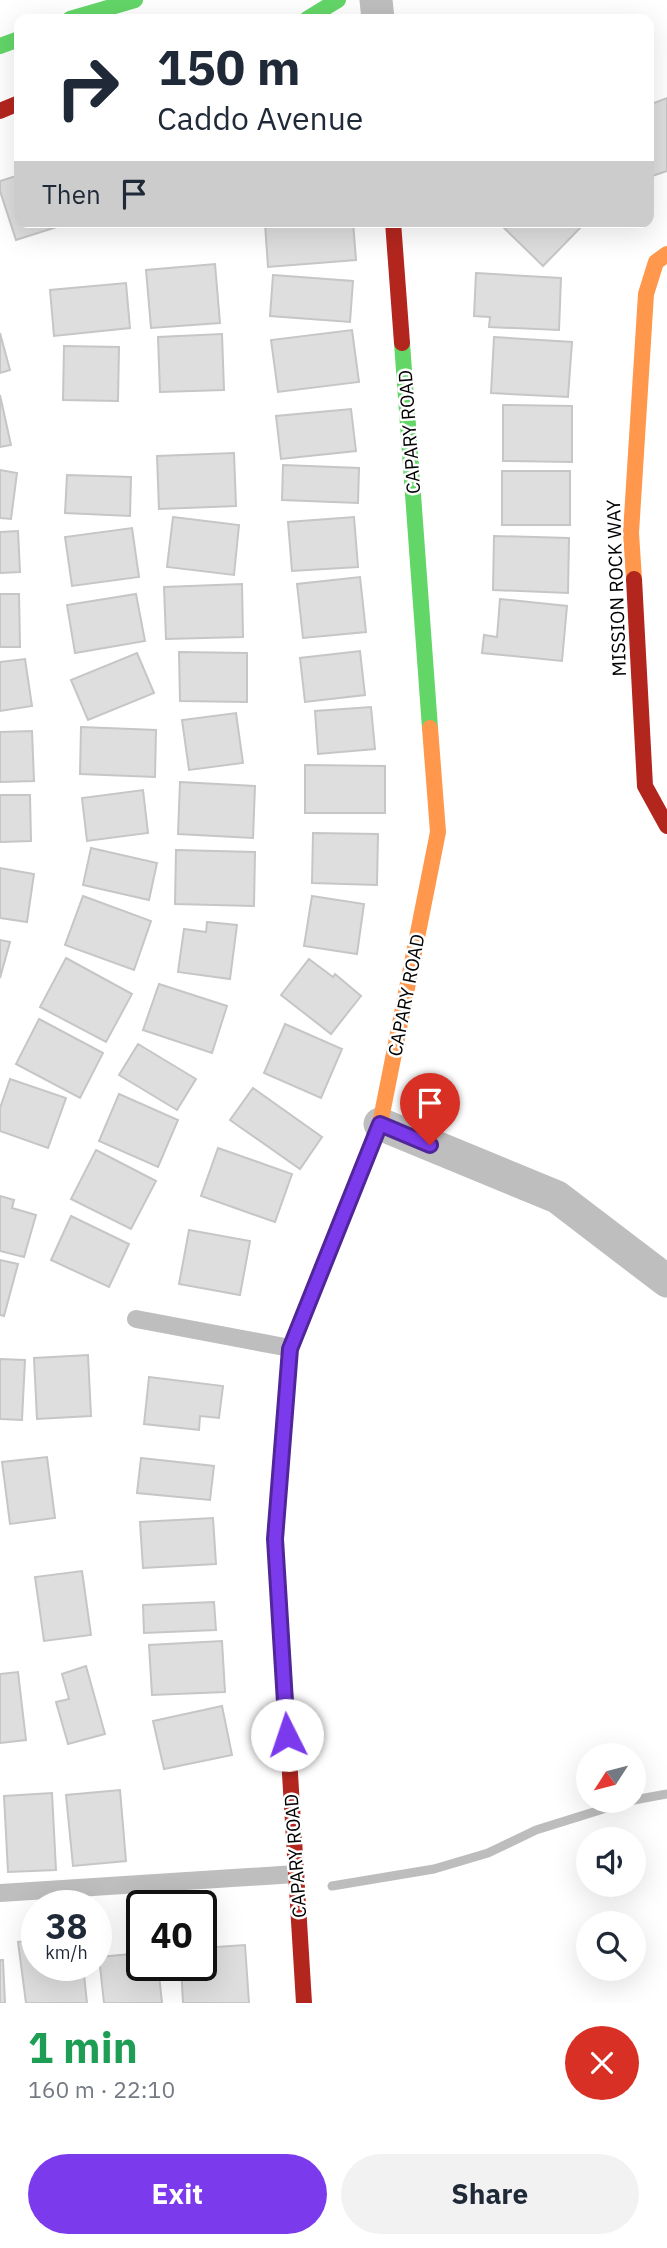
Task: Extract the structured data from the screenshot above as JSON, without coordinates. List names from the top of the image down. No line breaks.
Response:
{"streets":{"street":["CAPARY ROAD","MISSION ROCK WAY"]},"north":"bottom left","page":{"turn":["150 m","Caddo Avenue"],"then":"Then","speed":"38 km/h","limit":"40","heading":["1 min","160 m · 22:10"],"buttons":["Exit","Share"]}}
